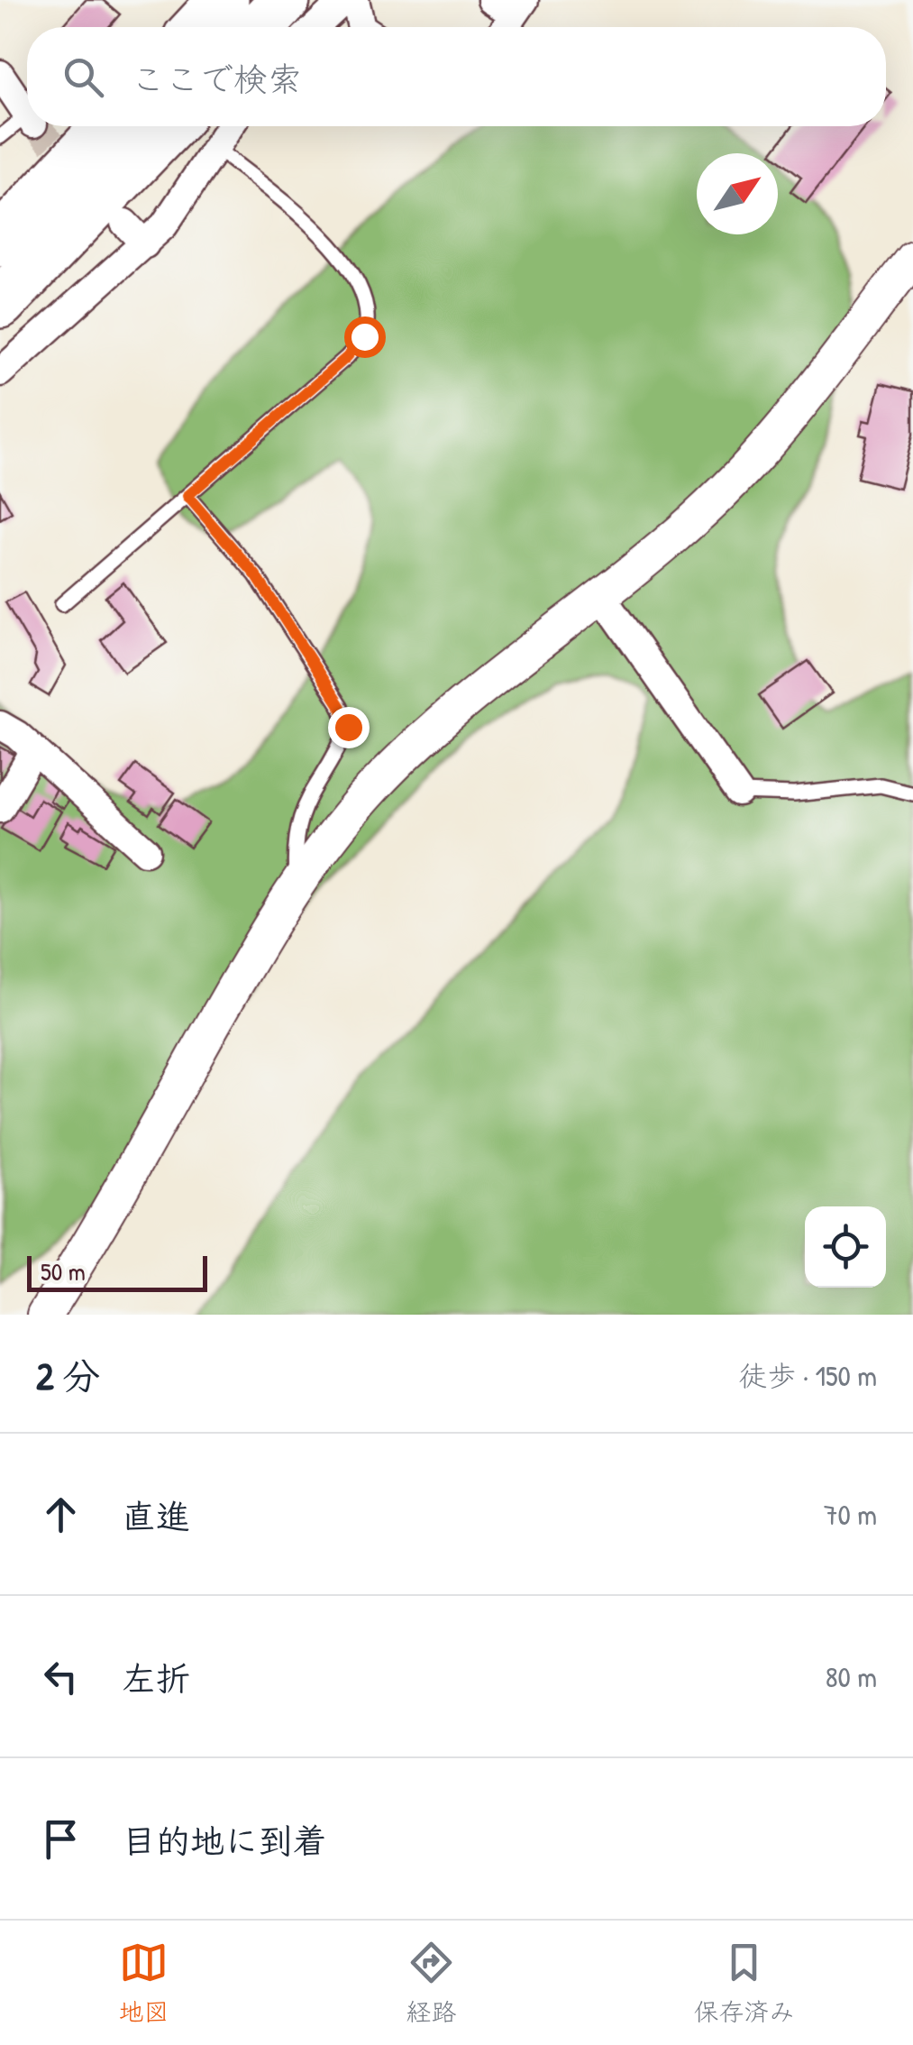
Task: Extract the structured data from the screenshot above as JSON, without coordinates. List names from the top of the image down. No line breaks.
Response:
{"scale_bar":"50 m","north":"top right","page":{"search":"ここで検索","scale":"50 m","heading":["2 分","徒歩 · 150 m"],"list":[["直進","70 m"],["左折","80 m"],"目的地に到着"],"nav":["地図","経路","保存済み"]}}
